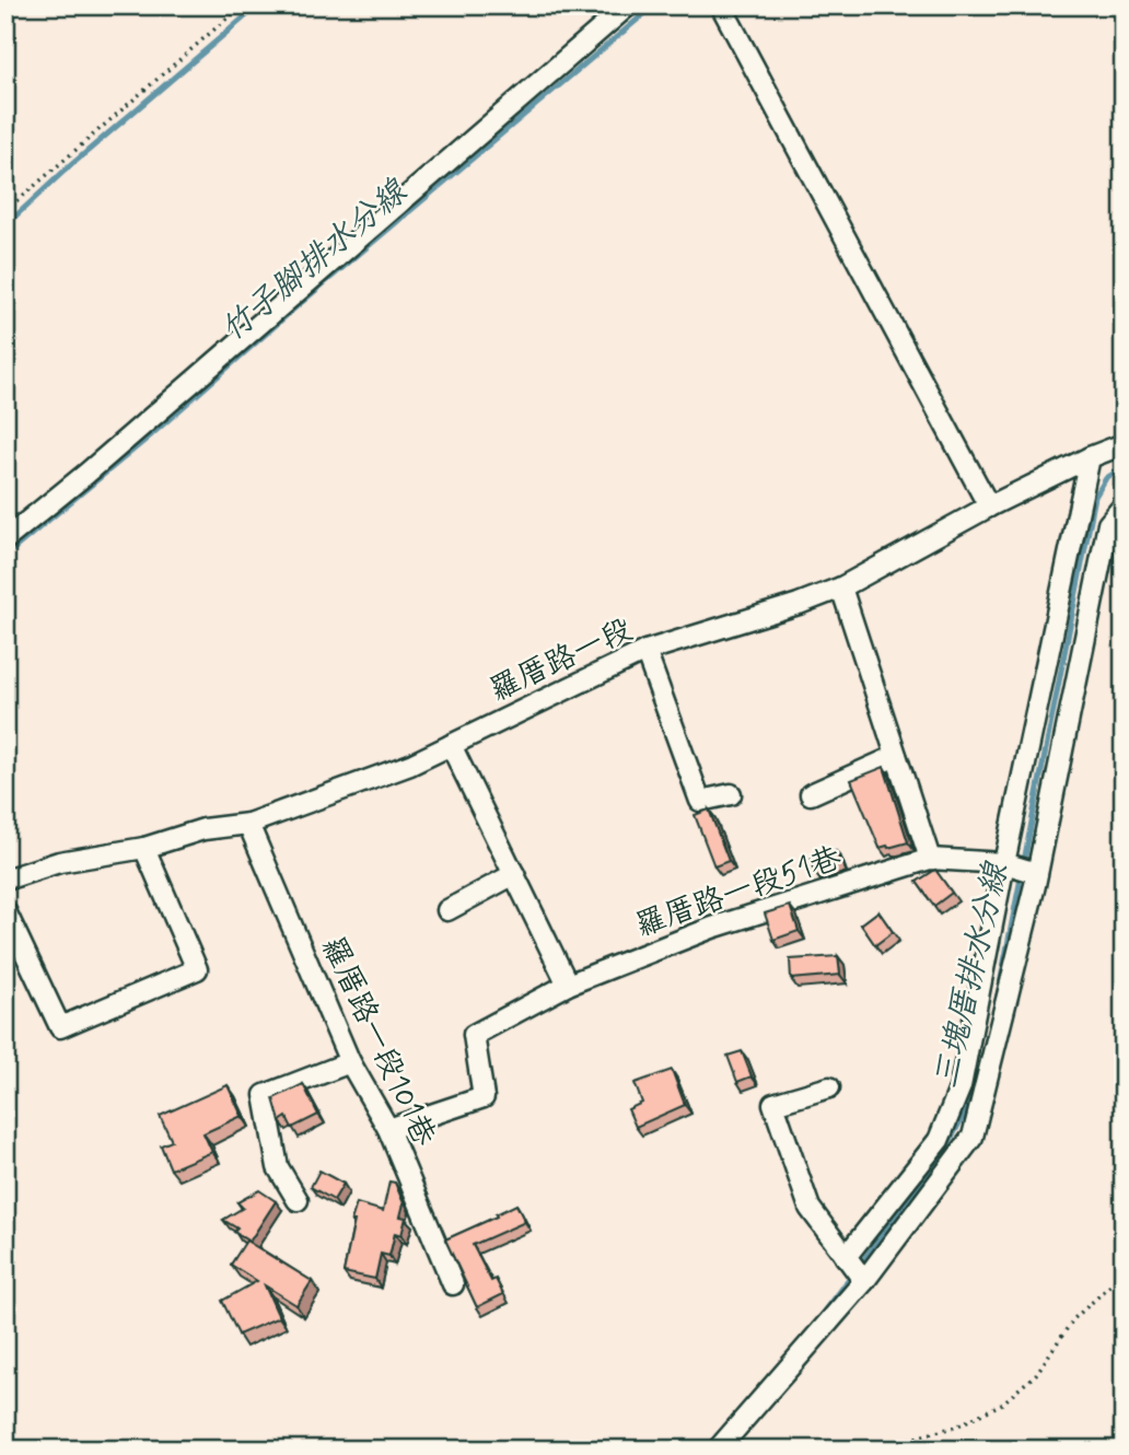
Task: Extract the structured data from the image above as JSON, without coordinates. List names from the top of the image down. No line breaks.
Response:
{"streets":{"street":["羅厝路一段","羅厝路一段51巷","羅厝路一段101巷"]},"crossings":[["羅厝路一段","羅厝路一段101巷"],["羅厝路一段51巷","羅厝路一段101巷"]],"water":["竹子腳排水分線","三塊厝排水分線"]}
